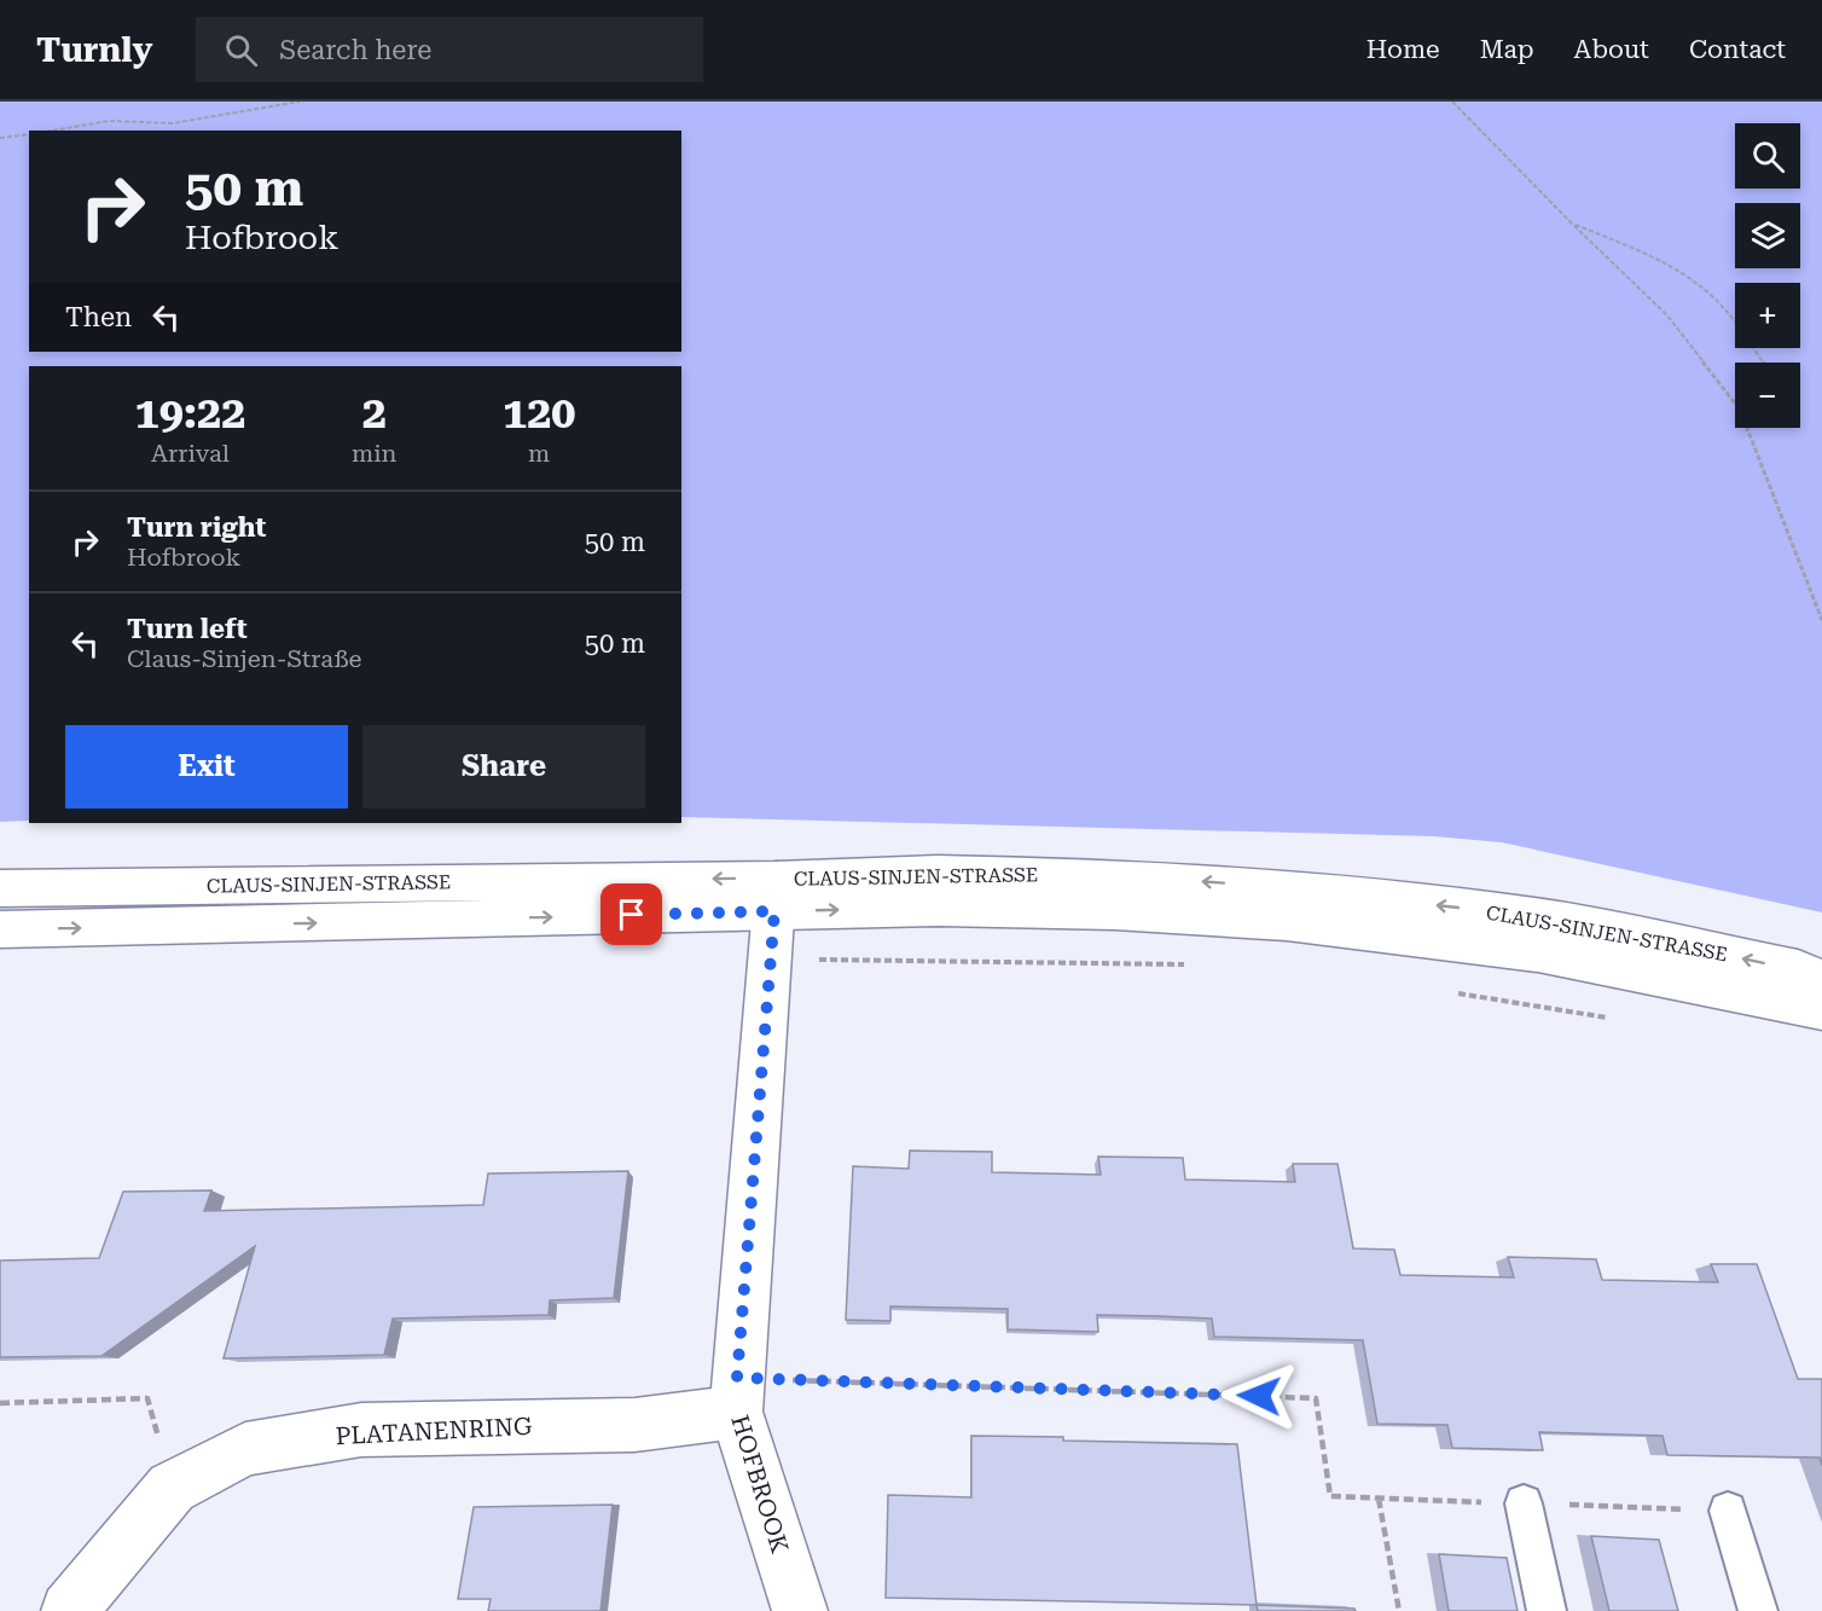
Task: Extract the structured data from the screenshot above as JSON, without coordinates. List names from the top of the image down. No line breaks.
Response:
{"streets":{"street":["CLAUS-SINJEN-STRASSE","PLATANENRING","HOFBROOK"]},"crossings":[["CLAUS-SINJEN-STRASSE","HOFBROOK"],["PLATANENRING","HOFBROOK"]],"page":{"header":"Turnly","search":"Search here","nav":["Home","Map","About","Contact"],"map_buttons":["+","−"],"turn":["50 m","Hofbrook"],"then":"Then","eta":["19:22","Arrival","2","min","120","m"],"list":[{"name":"Turn right","note":"Hofbrook","value":"50 m"},{"name":"Turn left","note":"Claus-Sinjen-Straße","value":"50 m"}],"buttons":["Exit","Share"]}}
